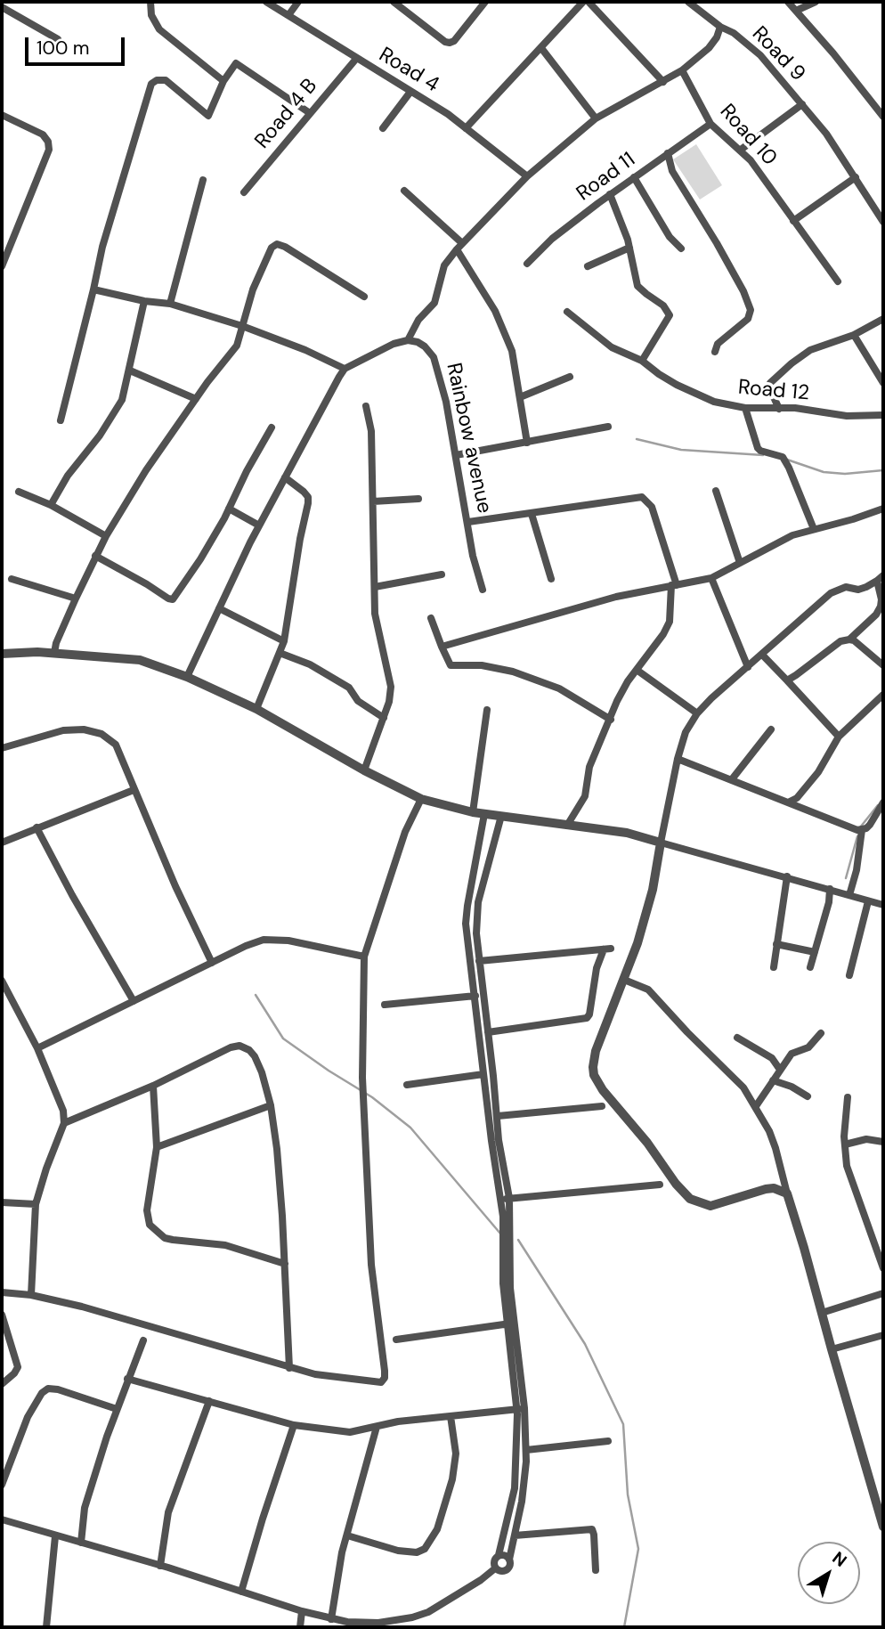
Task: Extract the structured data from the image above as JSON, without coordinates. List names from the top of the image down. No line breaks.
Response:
{"streets":{"street":["Road 9","Road 4","Road 4 B","Road 10","Road 11","Road 12","Rainbow avenue"]},"crossings":[["Road 9","Road 4"],["Road 9","Road 10"],["Road 9","Rainbow avenue"],["Road 4","Road 4 B"],["Road 10","Road 11"]],"scale_bar":"100 m","north":"top right"}
